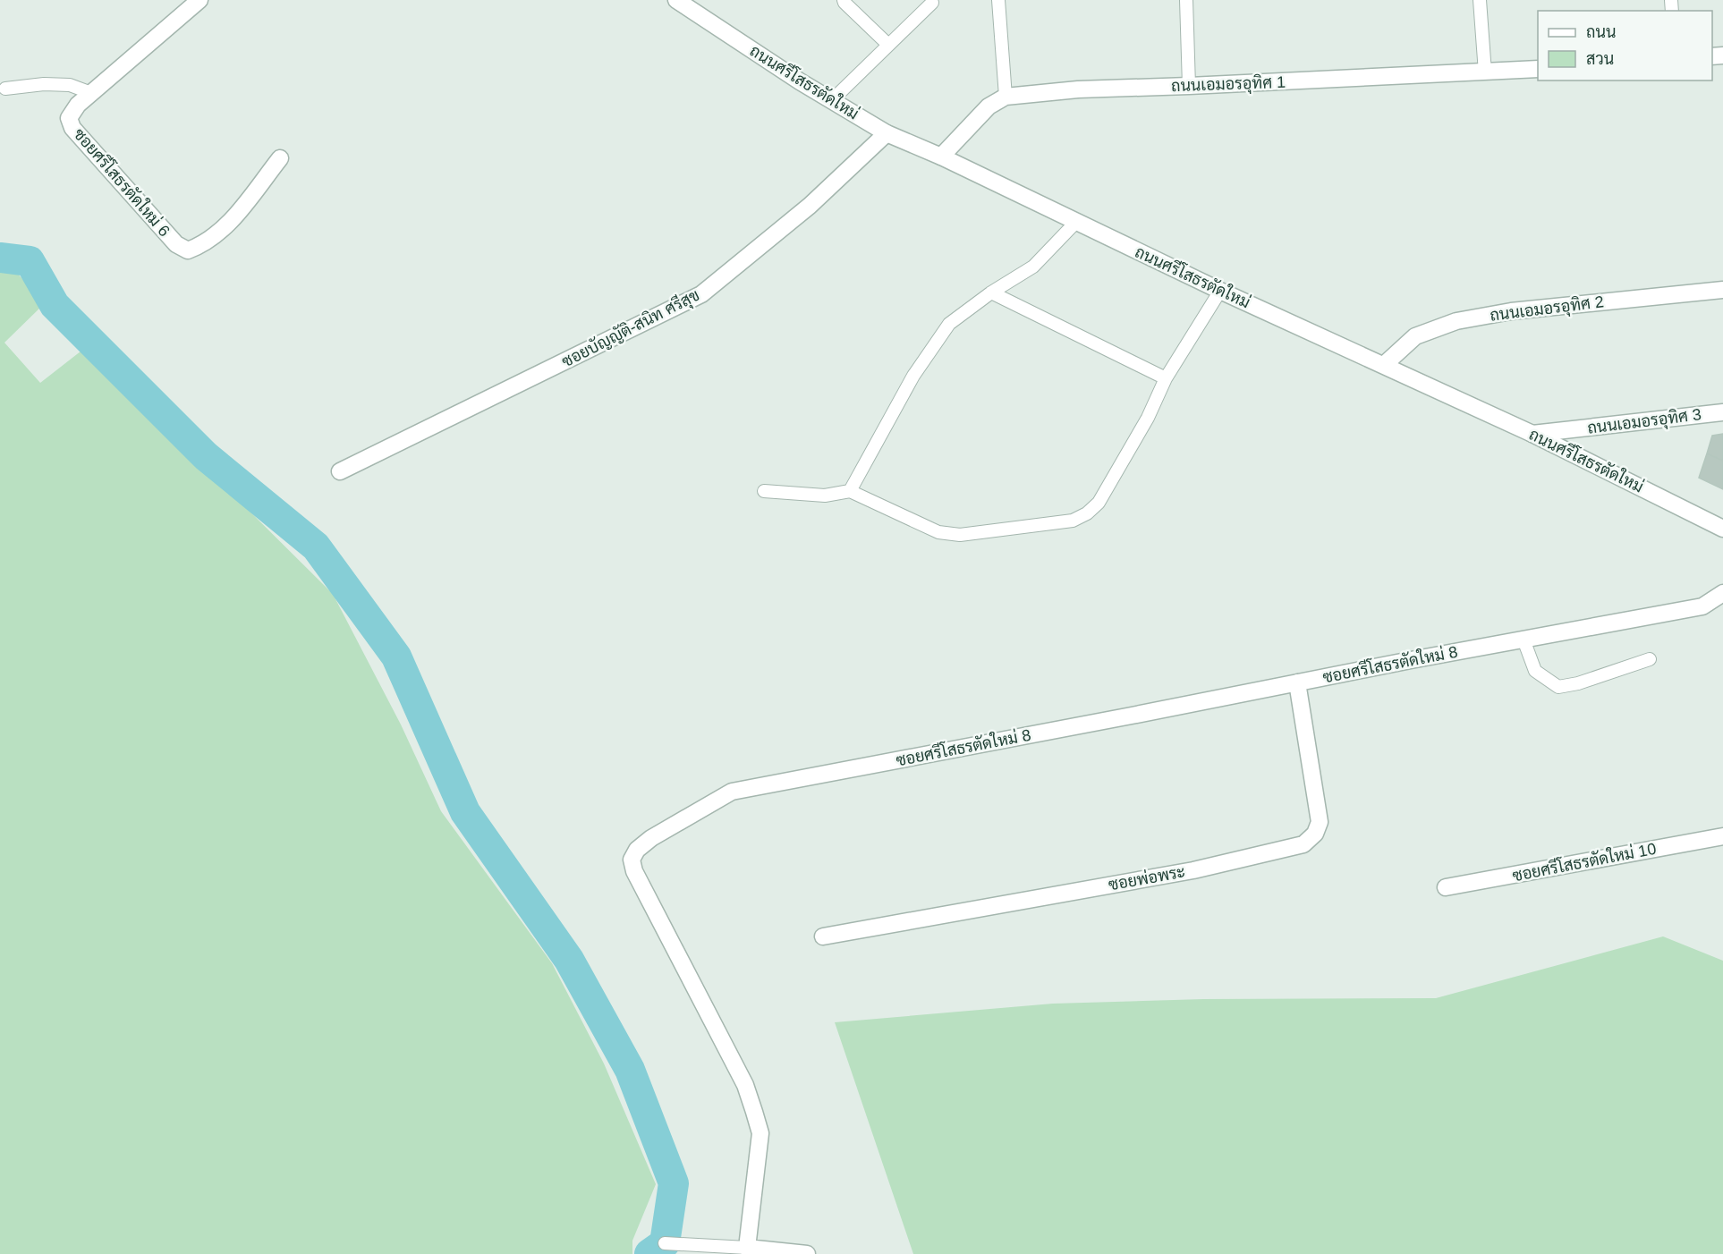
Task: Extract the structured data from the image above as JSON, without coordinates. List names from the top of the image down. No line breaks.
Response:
{"streets":{"street":["ถนนศรีโสธรตัดใหม่","ถนนเอมอรอุทิศ 1","ซอยศรีโสธรตัดใหม่ 6","ถนนเอมอรอุทิศ 2","ซอยบัญญัติ-สนิท ศรีสุข","ถนนเอมอรอุทิศ 3","ซอยศรีโสธรตัดใหม่ 8","ซอยศรีโสธรตัดใหม่ 10","ซอยพ่อพระ"]},"crossings":[["ถนนศรีโสธรตัดใหม่","ถนนเอมอรอุทิศ 1"],["ถนนศรีโสธรตัดใหม่","ถนนเอมอรอุทิศ 2"],["ถนนศรีโสธรตัดใหม่","ซอยบัญญัติ-สนิท ศรีสุข"],["ถนนศรีโสธรตัดใหม่","ถนนเอมอรอุทิศ 3"],["ซอยศรีโสธรตัดใหม่ 8","ซอยพ่อพระ"]],"legend":["ถนน","สวน"]}
